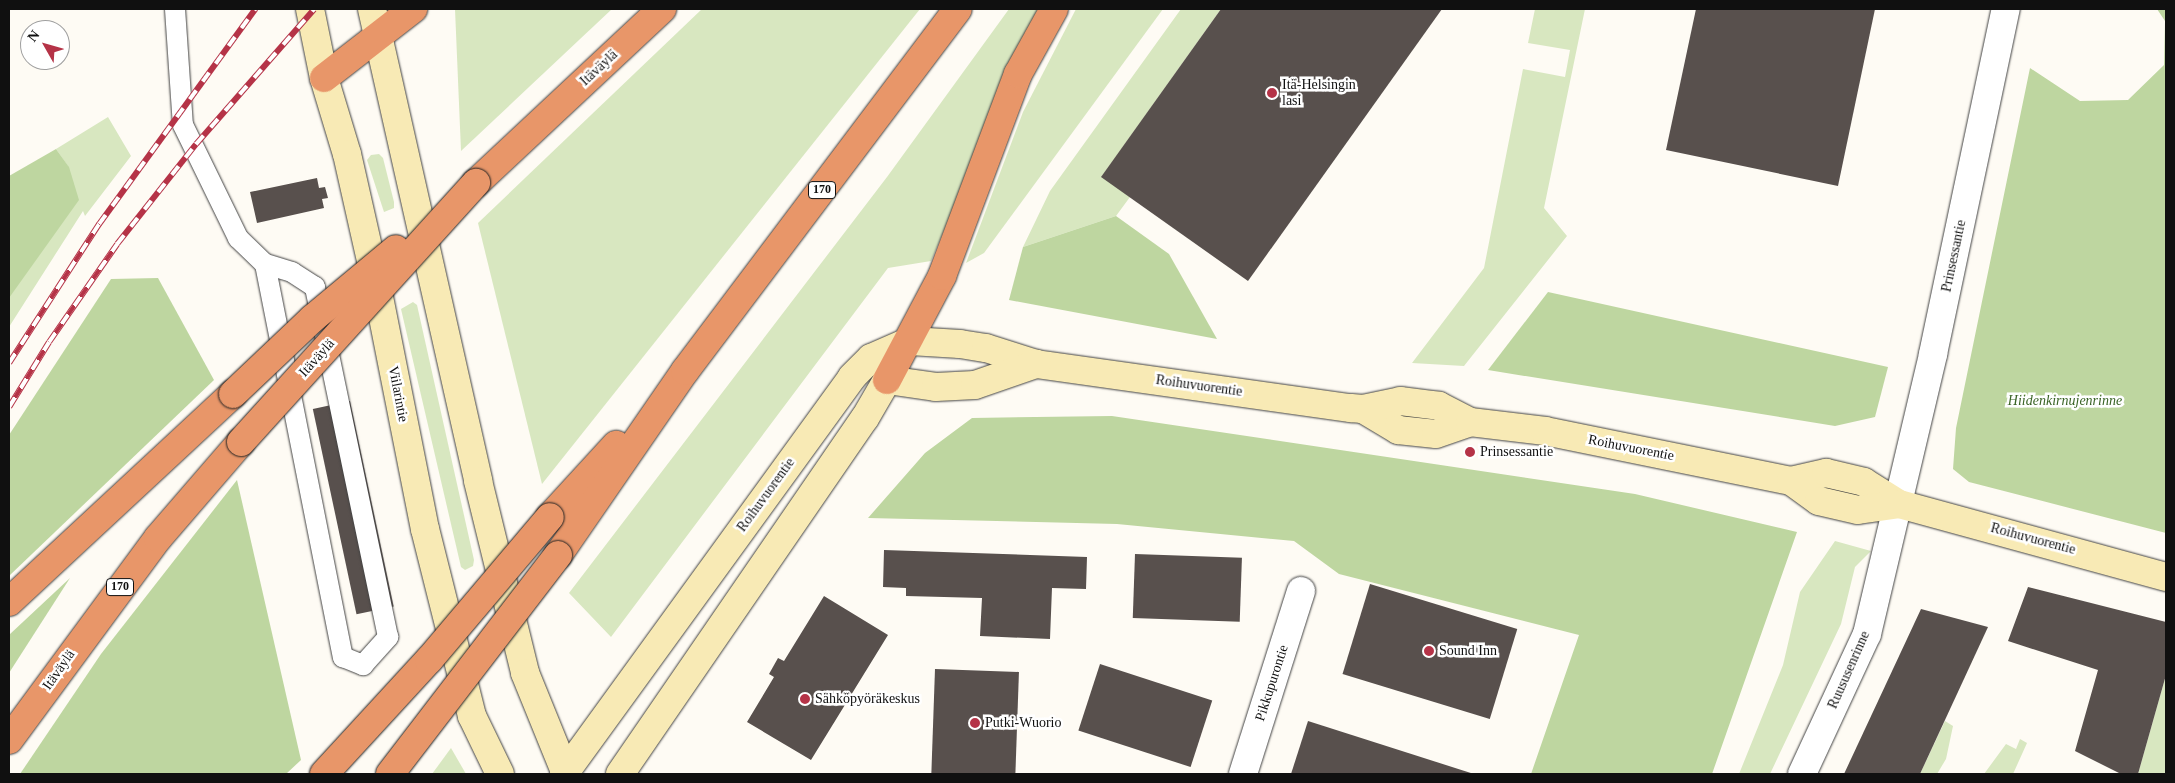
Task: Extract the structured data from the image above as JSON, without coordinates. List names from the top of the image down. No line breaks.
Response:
{"streets":{"highway":["Itäväylä","170"],"main road":["Roihuvuorentie","Viilarintie"],"street":["Prinsessantie","Ruususenrinne","Pikkupurontie"]},"crossings":[["Prinsessantie","Roihuvuorentie"],["Prinsessantie","Ruususenrinne"],["Roihuvuorentie","Ruususenrinne"]],"parks":["Hiidenkirnujenrinne"],"places":["Itä-Helsingin lasi","Prinsessantie","Sound Inn","Sähköpyöräkeskus","Putki-Wuorio"],"north":"top left"}
